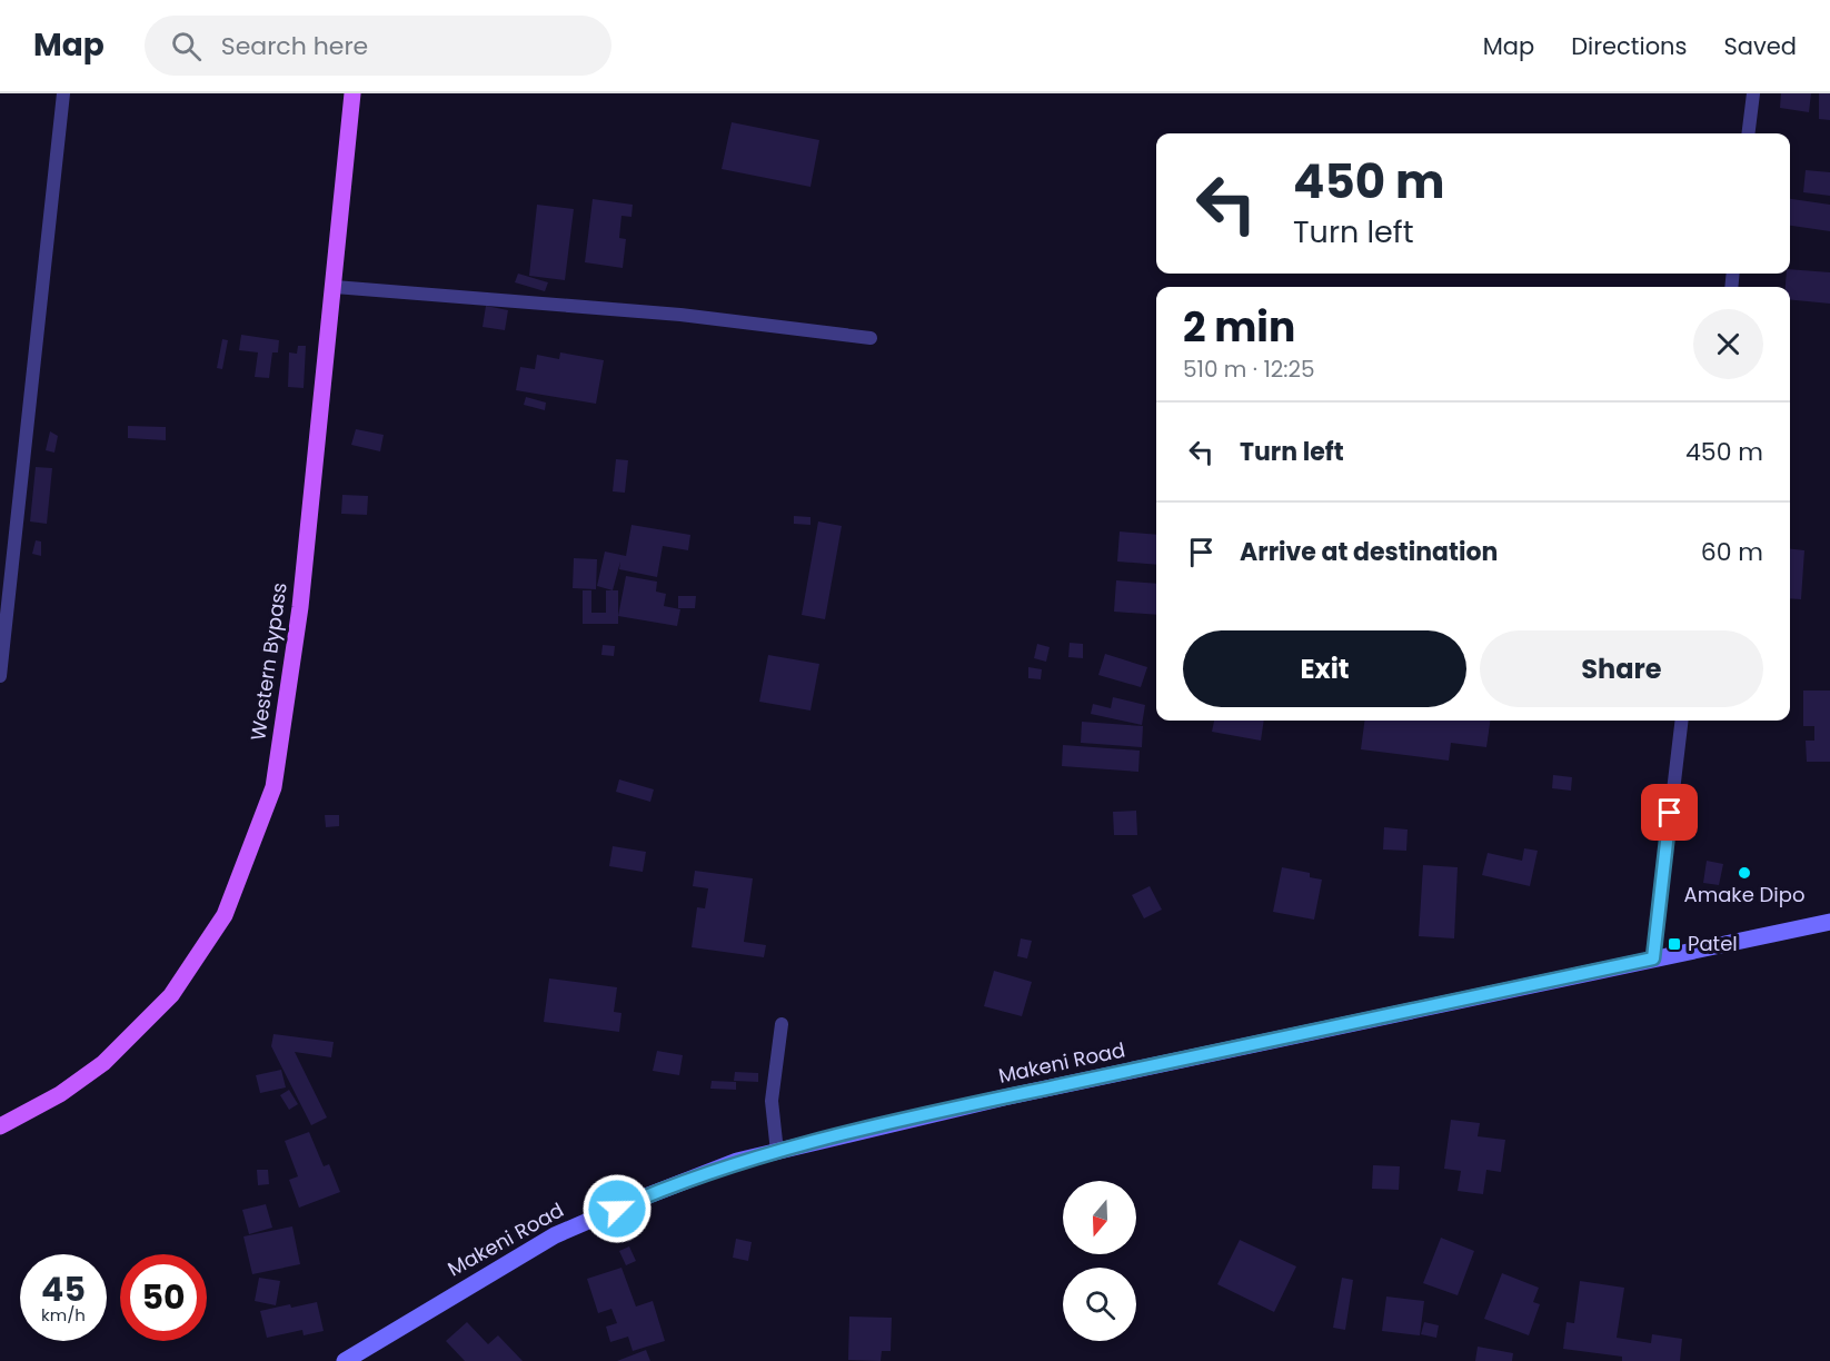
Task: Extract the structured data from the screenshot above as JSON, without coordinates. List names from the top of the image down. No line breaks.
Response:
{"streets":{"main road":["Western Bypass","Makeni Road"]},"places":{"other":["Amake Dipo"],"transit":["Patel"]},"north":"bottom","page":{"header":"Map","search":"Search here","nav":["Map","Directions","Saved"],"turn":["450 m","Turn left"],"heading":["2 min","510 m · 12:25"],"list":[{"name":"Turn left","value":"450 m"},{"name":"Arrive at destination","value":"60 m"}],"buttons":["Exit","Share"],"speed":"45 km/h","limit":"50"}}
